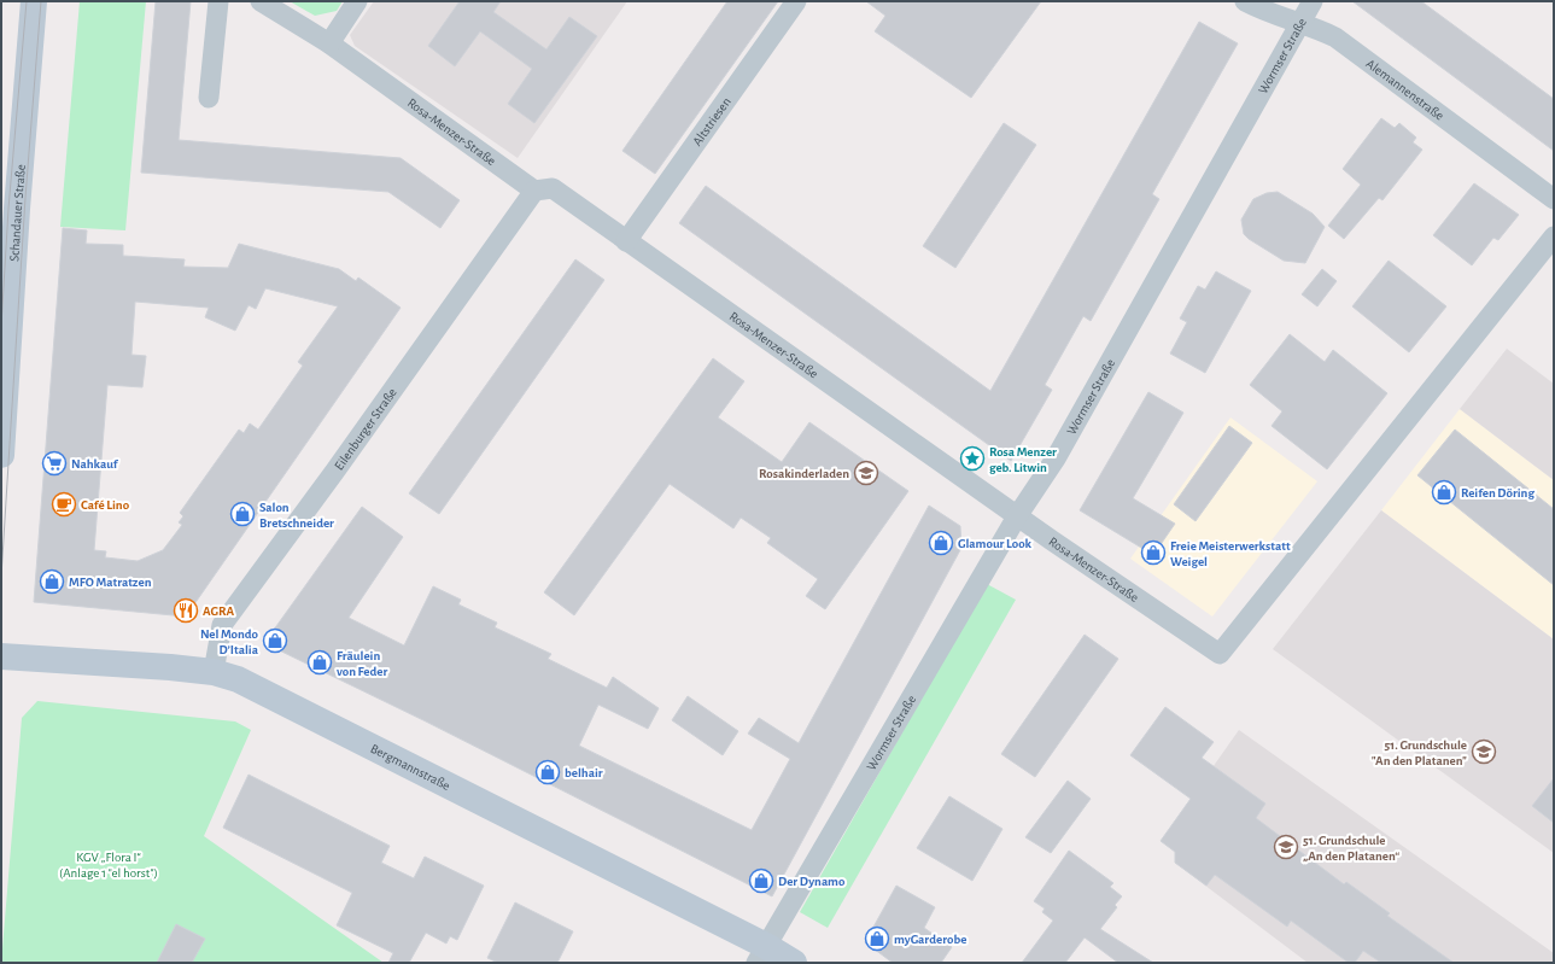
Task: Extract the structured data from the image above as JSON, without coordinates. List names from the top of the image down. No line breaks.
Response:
{"streets":{"street":["Wormser Straße","Alemannenstraße","Altstriesen","Rosa-Menzer-Straße","Schandauer Straße","Eilenburger Straße","Bergmannstraße"]},"crossings":[["Wormser Straße","Alemannenstraße"],["Wormser Straße","Rosa-Menzer-Straße"],["Wormser Straße","Bergmannstraße"],["Altstriesen","Rosa-Menzer-Straße"],["Rosa-Menzer-Straße","Eilenburger Straße"],["Eilenburger Straße","Bergmannstraße"]],"parks":["KGV „Flora I“ (Anlage 1 \"el horst\")"],"places":{"place":["Rosa Menzer geb. Litwin"],"supermarket":["Nahkauf"],"school or university":["Rosakinderladen","51. Grundschule \"An den Platanen\"","51. Grundschule „An den Platanen“"],"shop":["Reifen Döring","Salon Bretschneider","Glamour Look","Freie Meisterwerkstatt Weigel","MFO Matratzen","Nel Mondo D’Italia","Fräulein von Feder","belhair","Der Dynamo","myGarderobe"],"cafe":["Café Lino"],"restaurant":["AGRA"]}}
